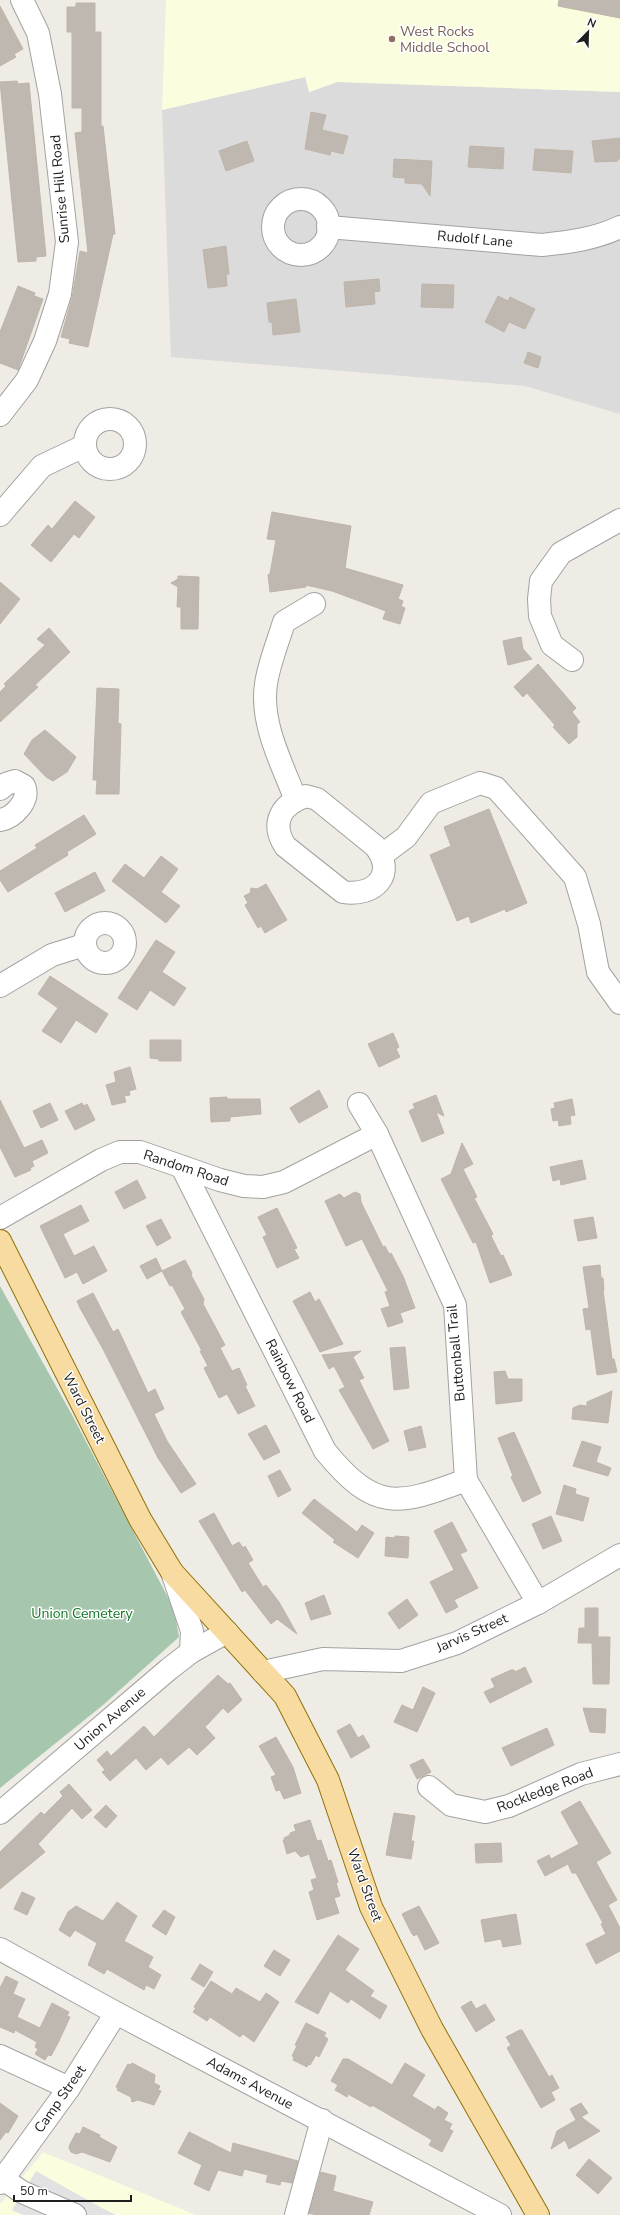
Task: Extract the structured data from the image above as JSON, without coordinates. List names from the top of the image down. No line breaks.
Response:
{"streets":{"main road":["Ward Street"],"street":["Sunrise Hill Road","Rudolf Lane","Random Road","Buttonball Trail","Rainbow Road","Jarvis Street","Union Avenue","Rockledge Road","Adams Avenue","Camp Street"]},"crossings":[["Random Road","Buttonball Trail"],["Random Road","Rainbow Road"],["Buttonball Trail","Rainbow Road"],["Buttonball Trail","Jarvis Street"],["Ward Street","Jarvis Street"],["Ward Street","Union Avenue"],["Adams Avenue","Camp Street"]],"parks":["Union Cemetery"],"places":["West Rocks Middle School"],"scale_bar":"50 m","north":"top right"}
